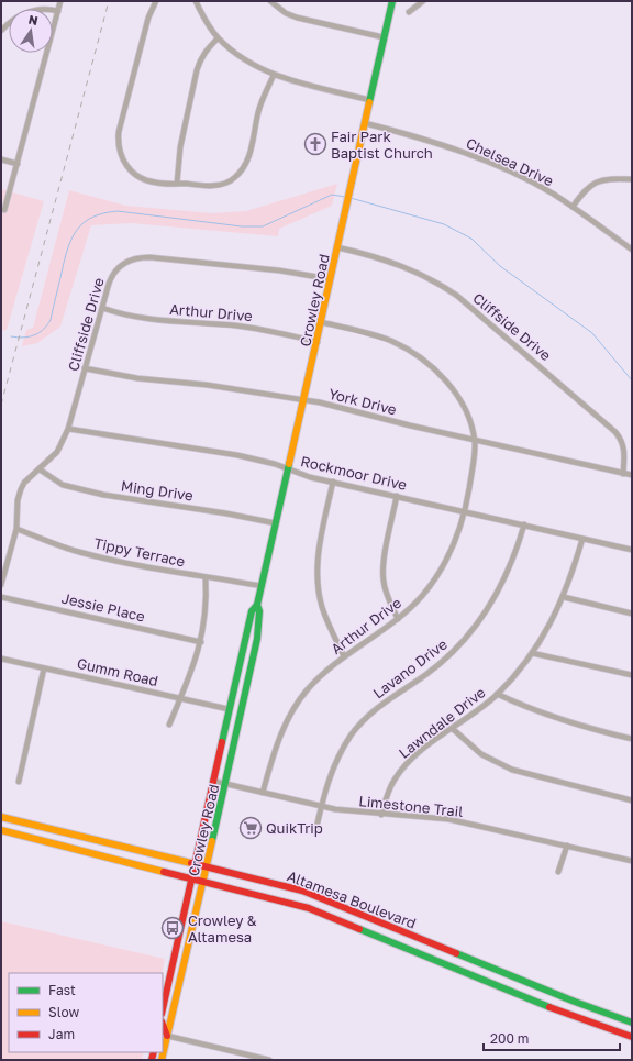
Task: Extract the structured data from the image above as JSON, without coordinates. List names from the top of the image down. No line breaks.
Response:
{"streets":{"main road":["Crowley Road","Altamesa Boulevard"],"street":["Chelsea Drive","Arthur Drive","Cliffside Drive","York Drive","Rockmoor Drive","Ming Drive","Tippy Terrace","Jessie Place","Lavano Drive","Gumm Road","Lawndale Drive","Limestone Trail"]},"crossings":[["Chelsea Drive","Crowley Road"],["Crowley Road","Arthur Drive"],["Crowley Road","Cliffside Drive"],["Crowley Road","York Drive"],["Crowley Road","Rockmoor Drive"],["Crowley Road","Ming Drive"],["Crowley Road","Tippy Terrace"],["Crowley Road","Gumm Road"],["Crowley Road","Limestone Trail"],["Crowley Road","Altamesa Boulevard"],["Arthur Drive","Cliffside Drive"],["Arthur Drive","York Drive"],["Arthur Drive","Rockmoor Drive"],["Arthur Drive","Limestone Trail"],["Cliffside Drive","York Drive"],["Cliffside Drive","Rockmoor Drive"],["Cliffside Drive","Ming Drive"],["Cliffside Drive","Tippy Terrace"],["Rockmoor Drive","Lavano Drive"],["Rockmoor Drive","Lawndale Drive"],["Lavano Drive","Limestone Trail"],["Lawndale Drive","Limestone Trail"]],"places":{"church":["Fair Park Baptist Church"],"supermarket":["QuikTrip"],"bus stop":["Crowley & Altamesa"]},"legend":["Fast","Slow","Jam"],"scale_bar":"200 m","north":"top"}
